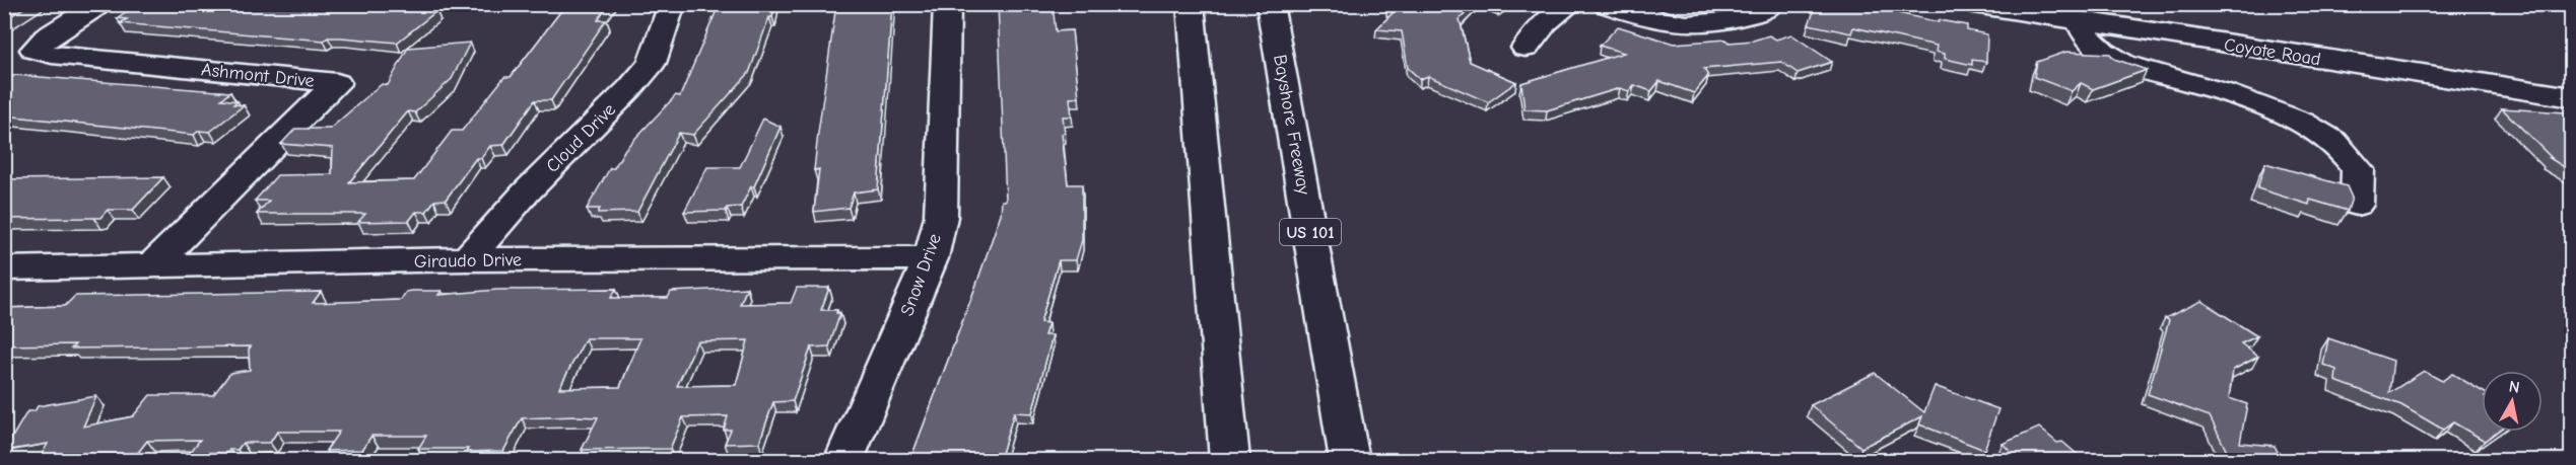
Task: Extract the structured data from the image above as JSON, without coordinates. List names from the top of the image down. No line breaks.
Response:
{"streets":{"main road":["Coyote Road","Ashmont Drive","Bayshore Freeway","Cloud Drive","US 101","Giraudo Drive","Snow Drive"]},"crossings":[["Ashmont Drive","Giraudo Drive"],["Cloud Drive","Giraudo Drive"],["Giraudo Drive","Snow Drive"]],"north":"top"}
